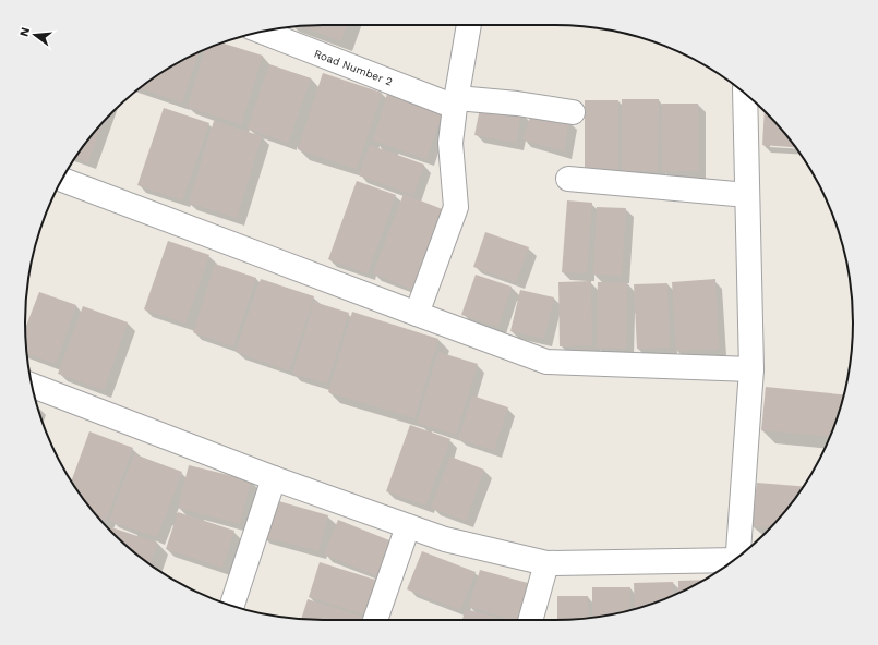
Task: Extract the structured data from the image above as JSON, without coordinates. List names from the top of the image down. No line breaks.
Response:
{"streets":{"street":["Road Number 2"]},"north":"left"}
